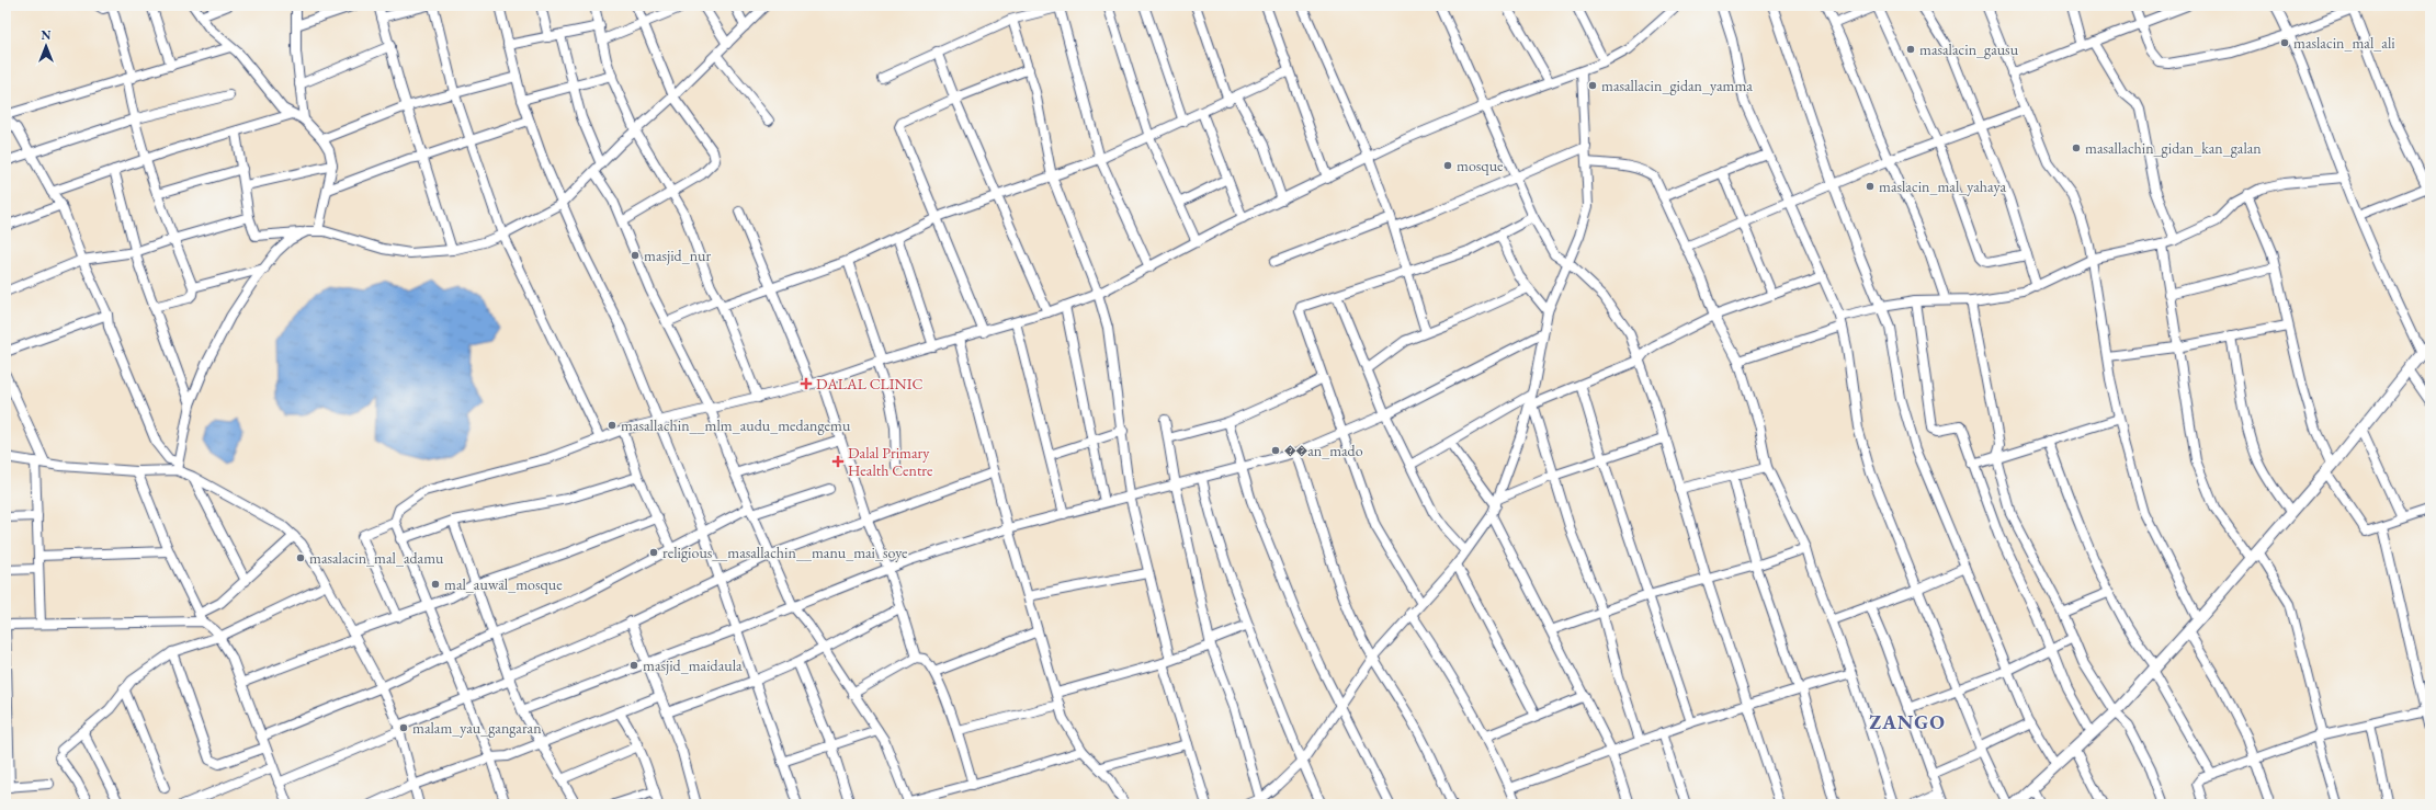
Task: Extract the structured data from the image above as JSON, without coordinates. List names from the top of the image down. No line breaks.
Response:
{"districts":["ZANGO"],"places":{"other":["maslacin_mal_ali","masalacin_gausu","masallacin_gidan_yamma","masallachin_gidan_kan_galan","mosque","maslacin_mal_yahaya","masjid_nur","masallachin__mlm_audu_medangemu","��an_mado","religious__masallachin__manu_mai_soye","masalacin_mal_adamu","mal_auwal_mosque","masjid_maidaula","malam_yau_gangaran"],"health":["DALAL CLINIC","Dalal Primary Health Centre"]},"north":"top"}
